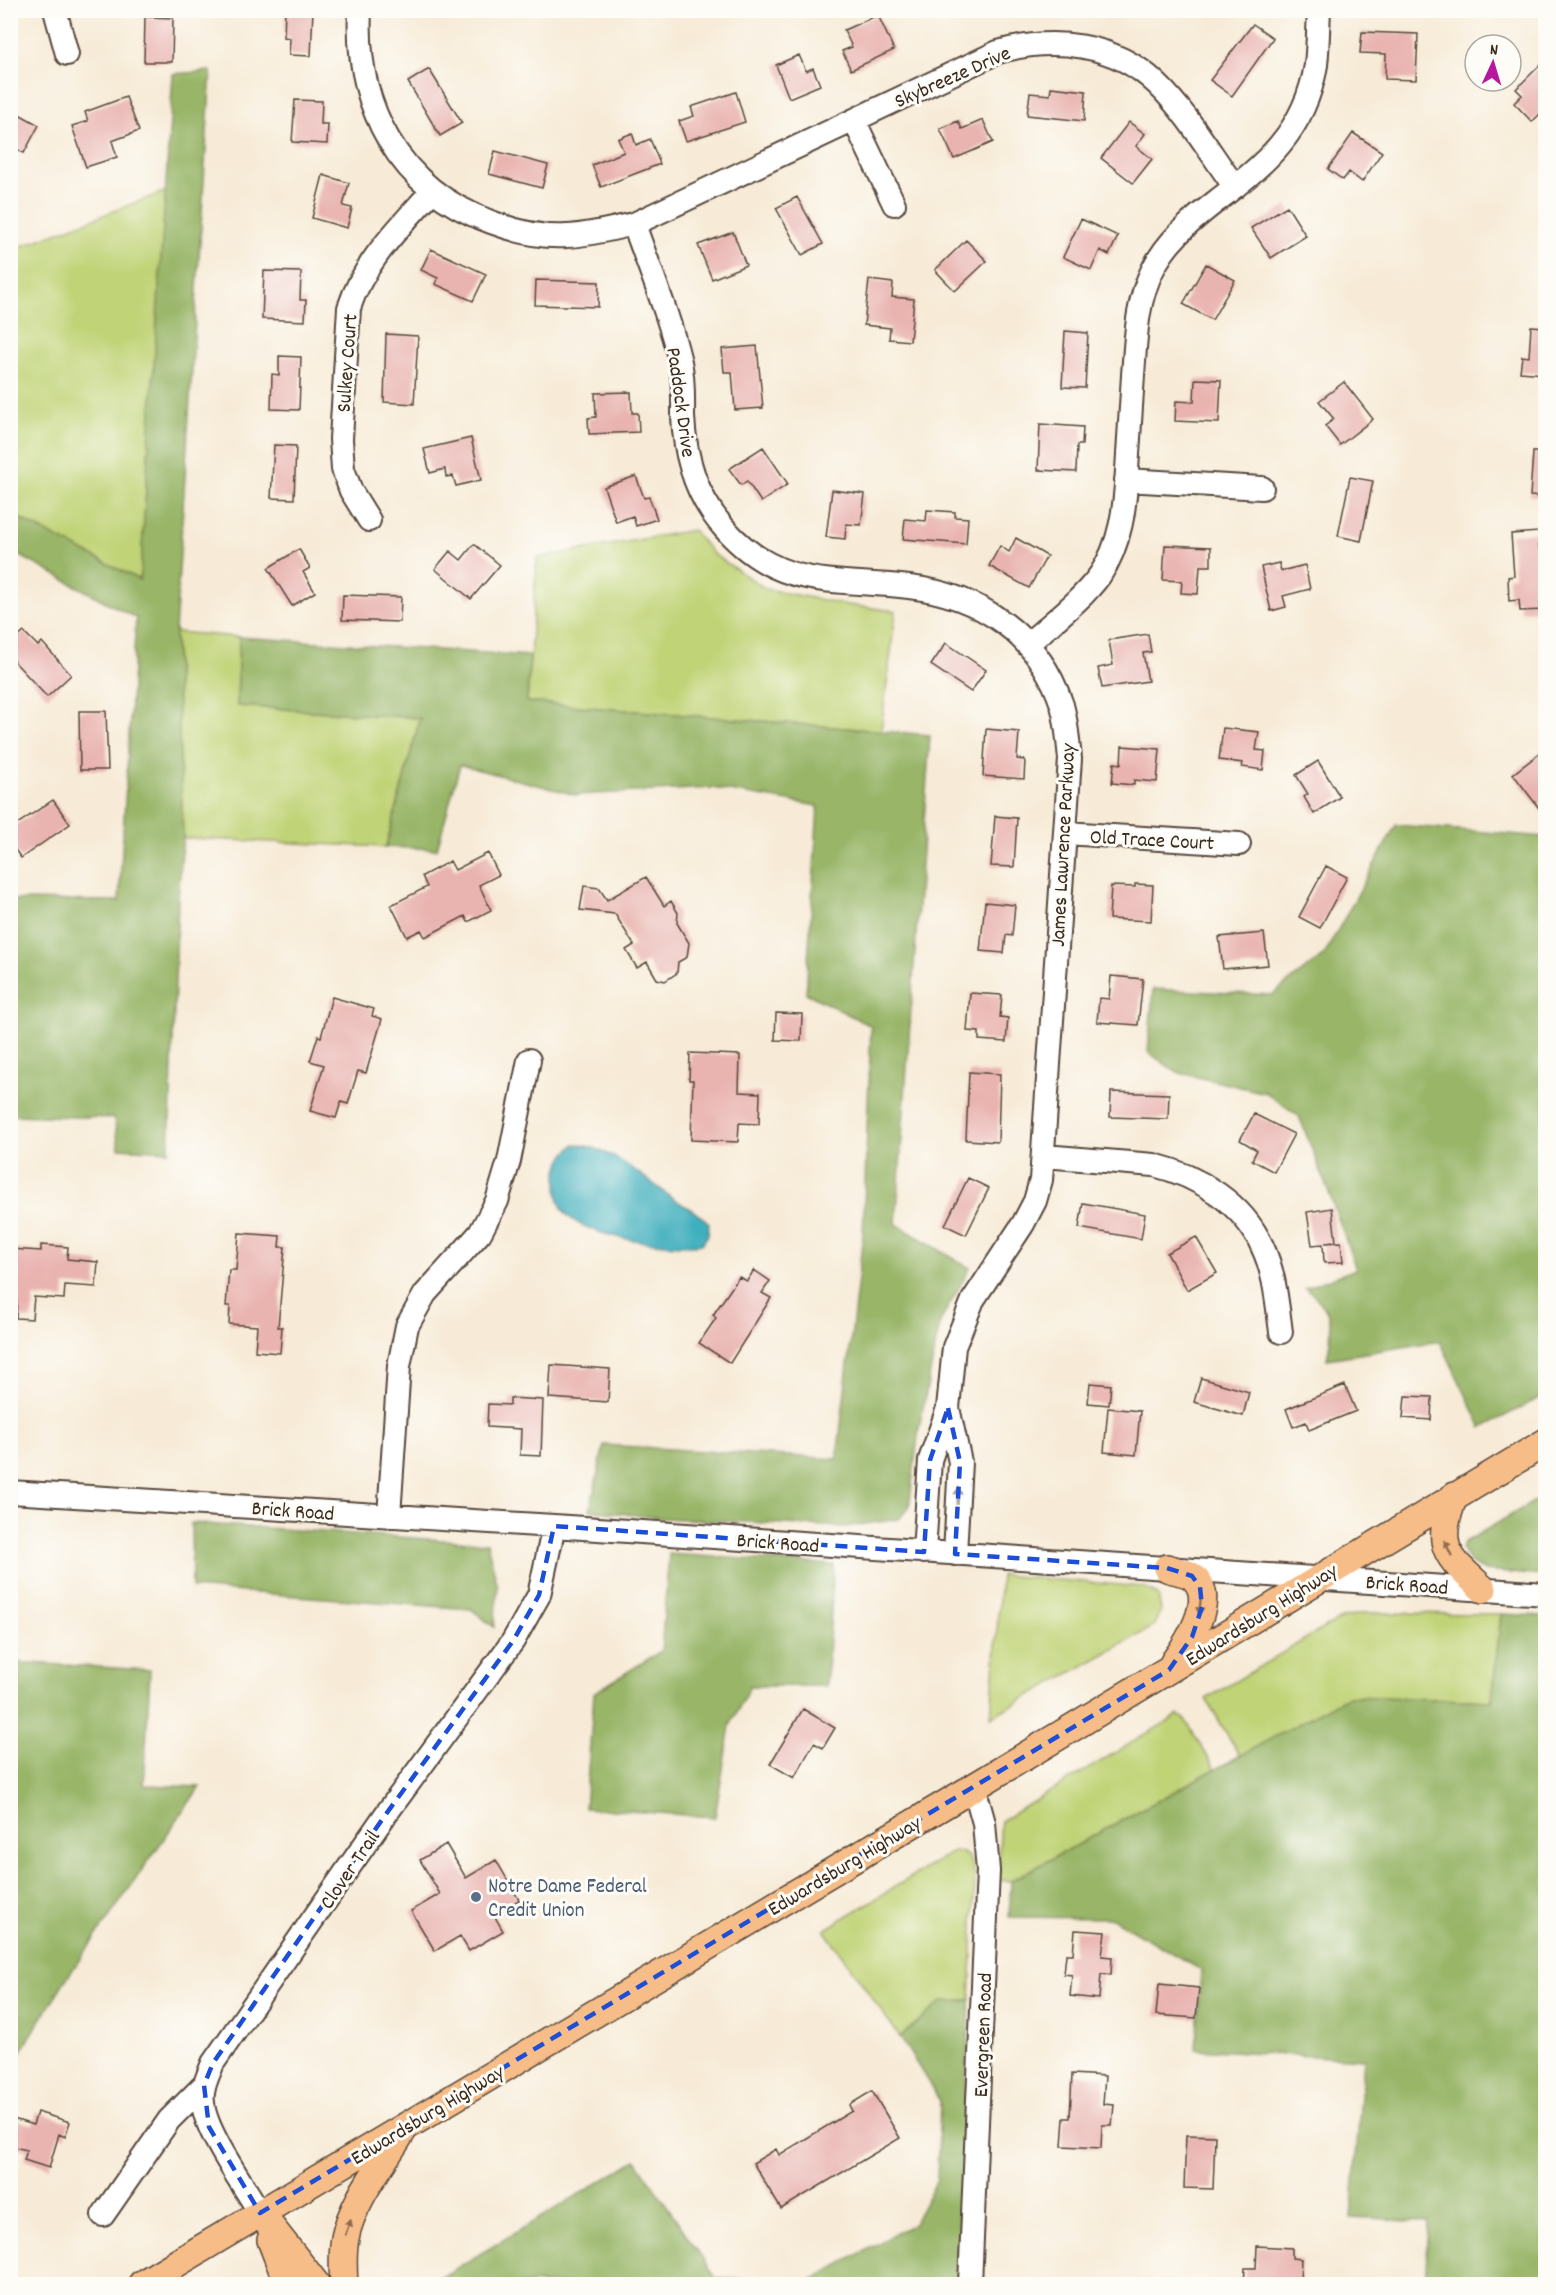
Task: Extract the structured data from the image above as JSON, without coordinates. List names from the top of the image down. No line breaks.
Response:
{"streets":{"main road":["Edwardsburg Highway"],"street":["Skybreeze Drive","Sulkey Court","Paddock Drive","Old Trace Court","James Lawrence Parkway","Brick Road","Clover Trail","Evergreen Road"]},"crossings":[["Skybreeze Drive","Sulkey Court"],["Skybreeze Drive","Paddock Drive"],["Paddock Drive","James Lawrence Parkway"],["Old Trace Court","James Lawrence Parkway"],["James Lawrence Parkway","Brick Road"],["Brick Road","Edwardsburg Highway"],["Brick Road","Clover Trail"],["Edwardsburg Highway","Clover Trail"],["Edwardsburg Highway","Evergreen Road"]],"places":["Notre Dame Federal Credit Union"],"north":"top"}
